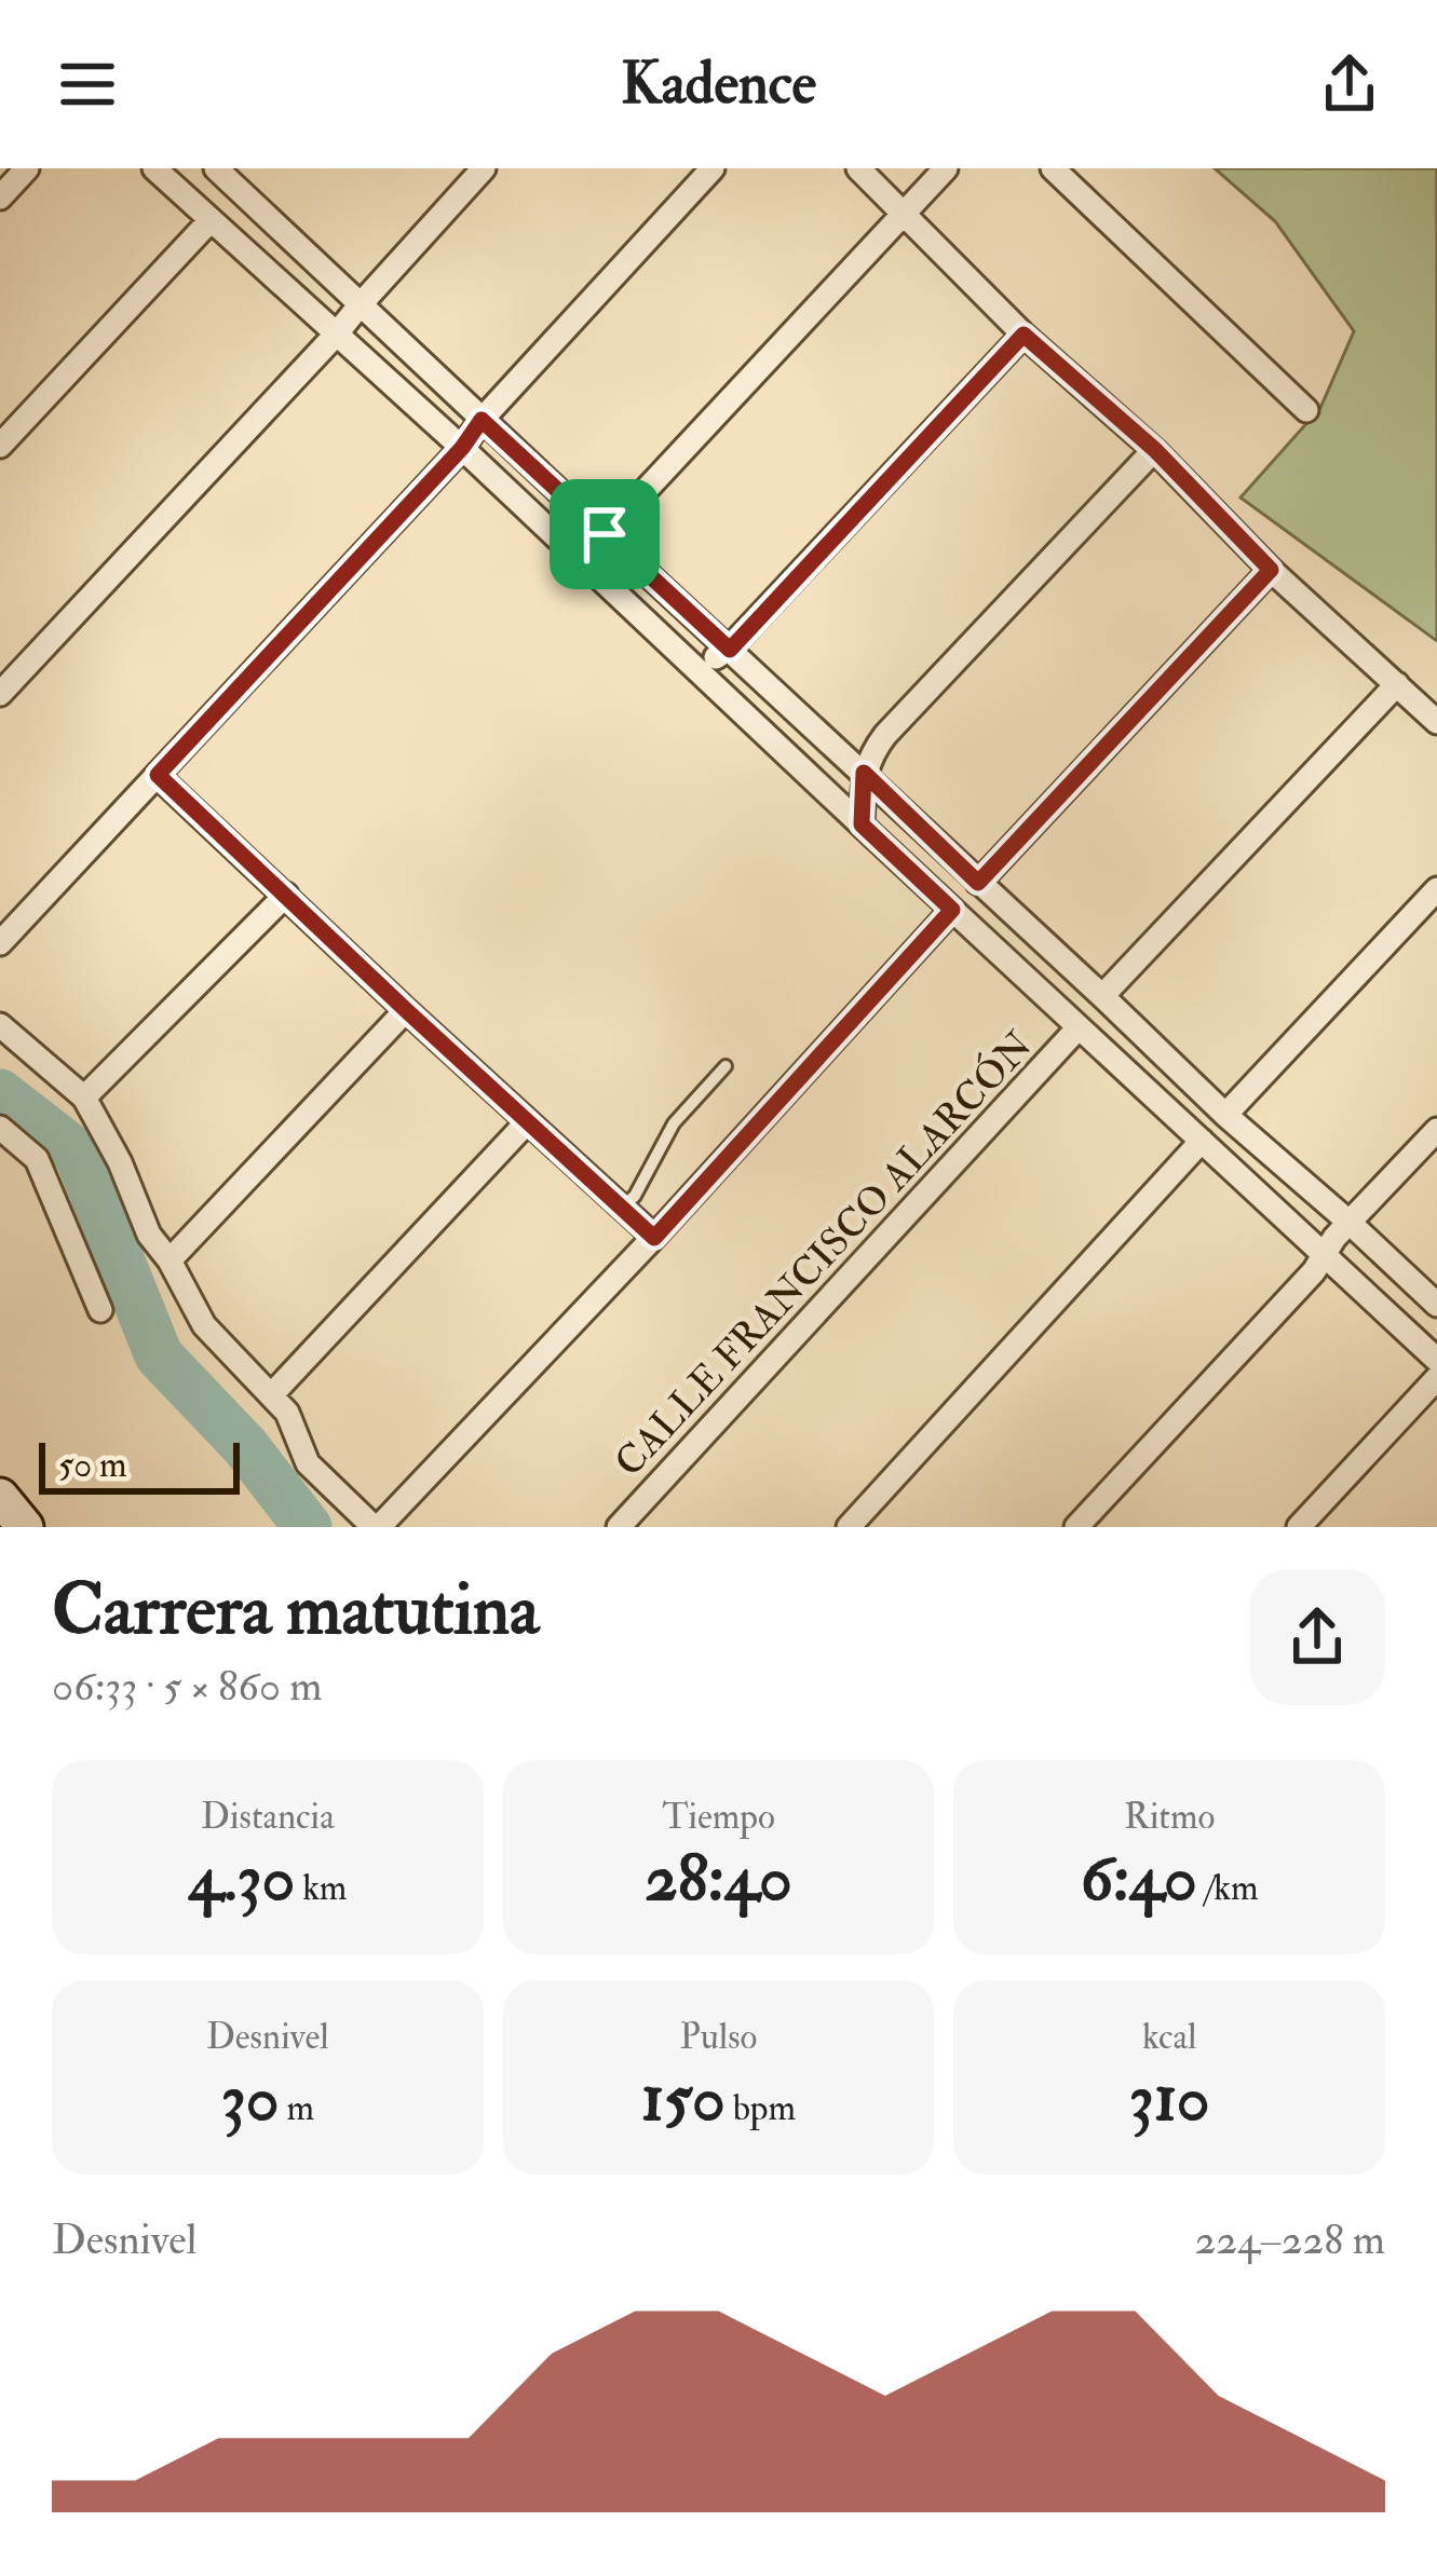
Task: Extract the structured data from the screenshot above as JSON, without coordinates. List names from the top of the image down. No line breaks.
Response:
{"streets":{"street":["CALLE FRANCISCO ALARCÓN"]},"scale_bar":"50 m","page":{"header":"Kadence","scale":"50 m","heading":["Carrera matutina","06:33 · 5 × 860 m"],"stats":[["Distancia","4.30 km"],["Tiempo","28:40"],["Ritmo","6:40 /km"],["Desnivel","30 m"],["Pulso","150 bpm"],["kcal","310"]],"chart":["Desnivel","224–228 m"]}}
